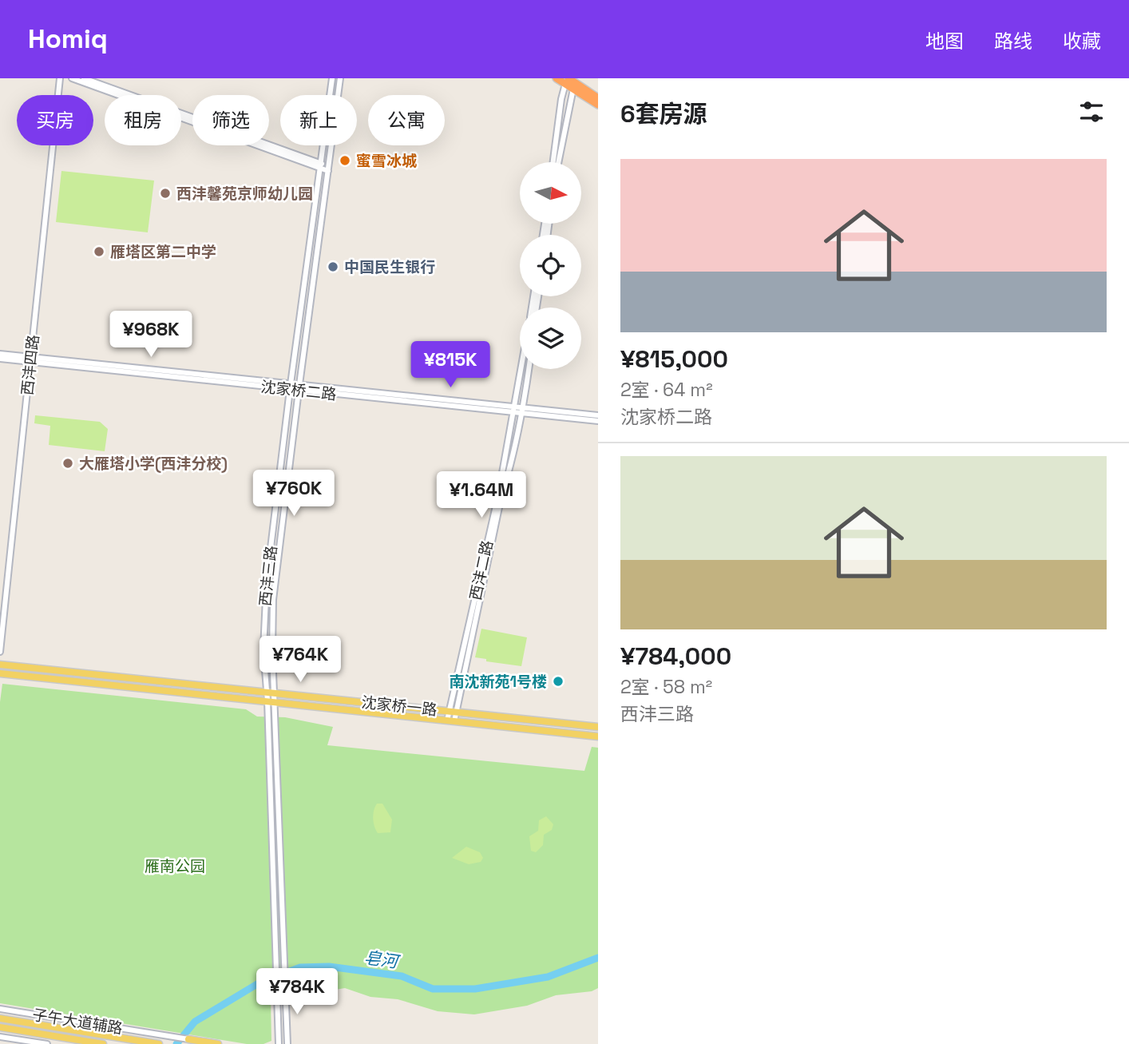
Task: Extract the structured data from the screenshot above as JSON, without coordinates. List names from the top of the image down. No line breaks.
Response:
{"streets":{"main road":["沈家桥一路"],"street":["西沣四路","沈家桥二路","西沣二路","西沣三路","子午大道辅路"]},"crossings":[["西沣四路","沈家桥二路"],["沈家桥二路","西沣二路"],["沈家桥二路","西沣三路"],["西沣二路","沈家桥一路"],["西沣三路","沈家桥一路"]],"water":["皂河"],"parks":["雁南公园"],"places":["蜜雪冰城","西沣馨苑京师幼儿园","雁塔区第二中学","中国民生银行","大雁塔小学(西沣分校)","南沈新苑1号楼"],"north":"right","page":{"header":"Homiq","nav":["地图","路线","收藏"],"heading":"6套房源","chip":["买房","租房","筛选","新上","公寓"],"list":[{"name":"¥815,000","note":"2室 · 64 m² · 沈家桥二路"},{"name":"¥784,000","note":"2室 · 58 m² · 西沣三路"}],"price":["¥968K","¥815K","¥760K","¥1.64M","¥764K","¥784K"]}}
